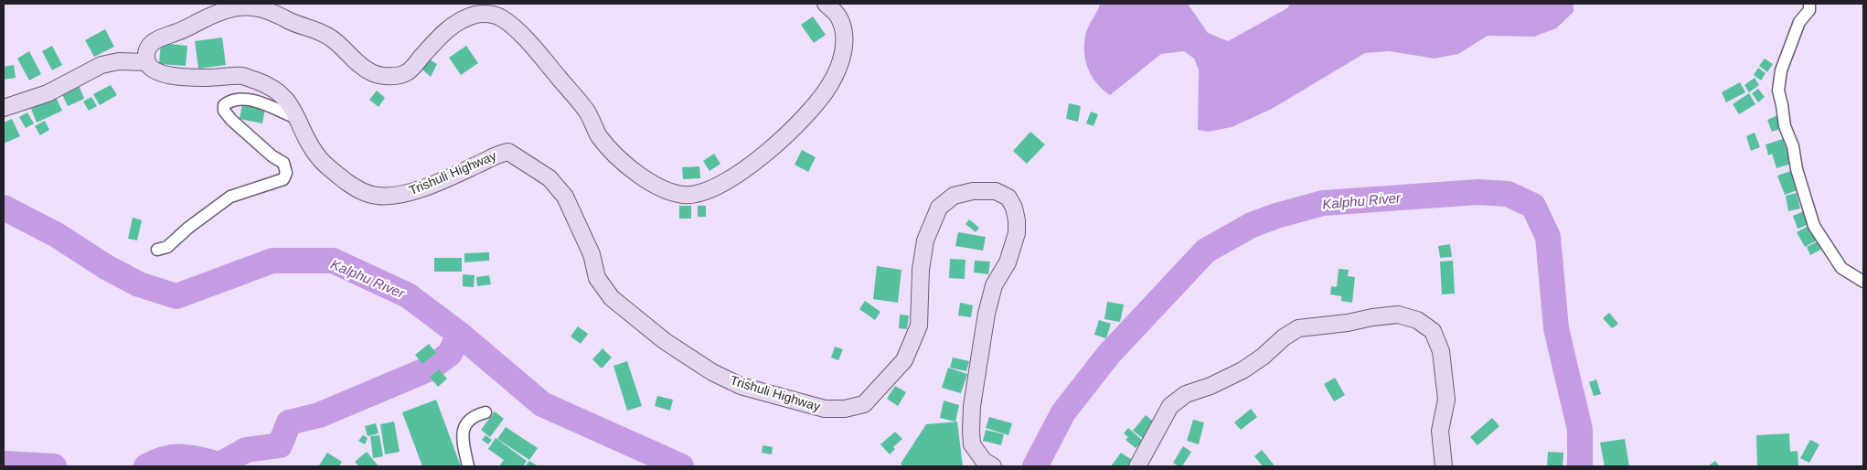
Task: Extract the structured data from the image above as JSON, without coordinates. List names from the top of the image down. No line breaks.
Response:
{"streets":{"street":["Trishuli Highway"]},"water":["Kalphu River"]}
